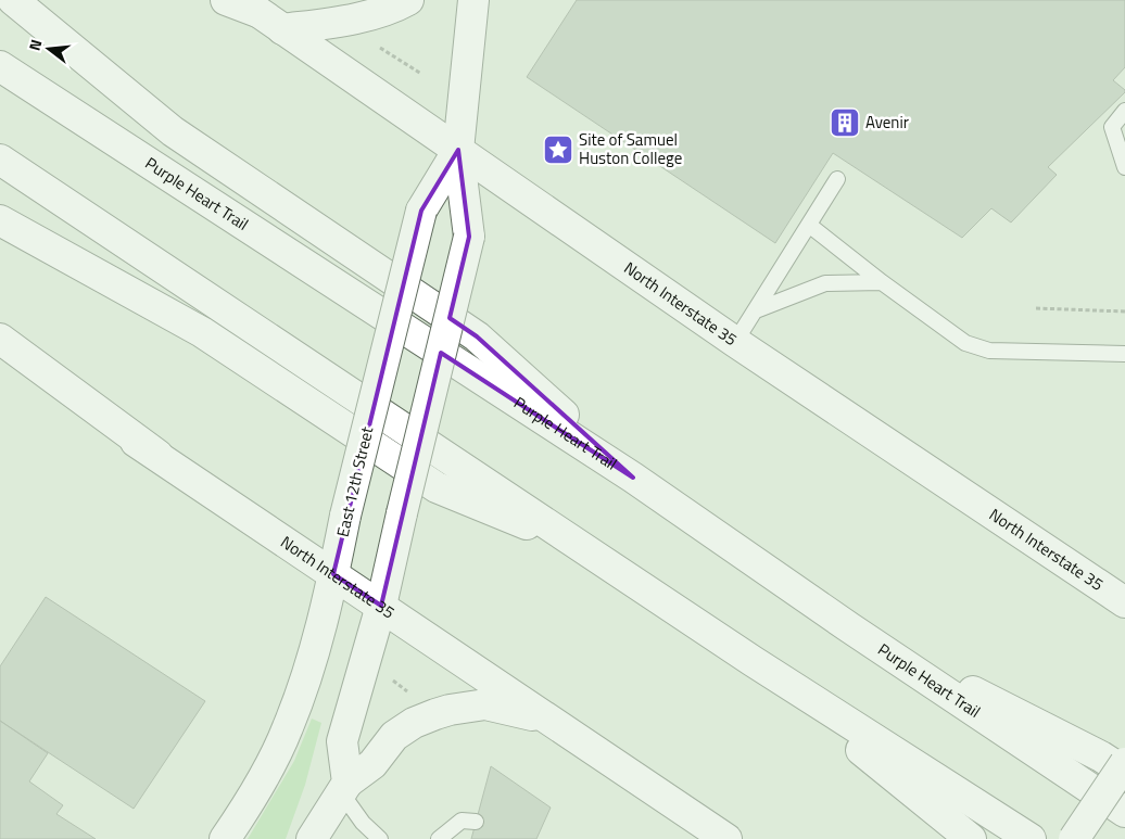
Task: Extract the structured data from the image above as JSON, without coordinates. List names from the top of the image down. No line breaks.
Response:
{"streets":{"main road":["Purple Heart Trail","North Interstate 35","East 12th Street"]},"crossings":[["North Interstate 35","East 12th Street"]],"places":{"building":["Avenir"],"place":["Site of Samuel Huston College"]},"north":"left"}
